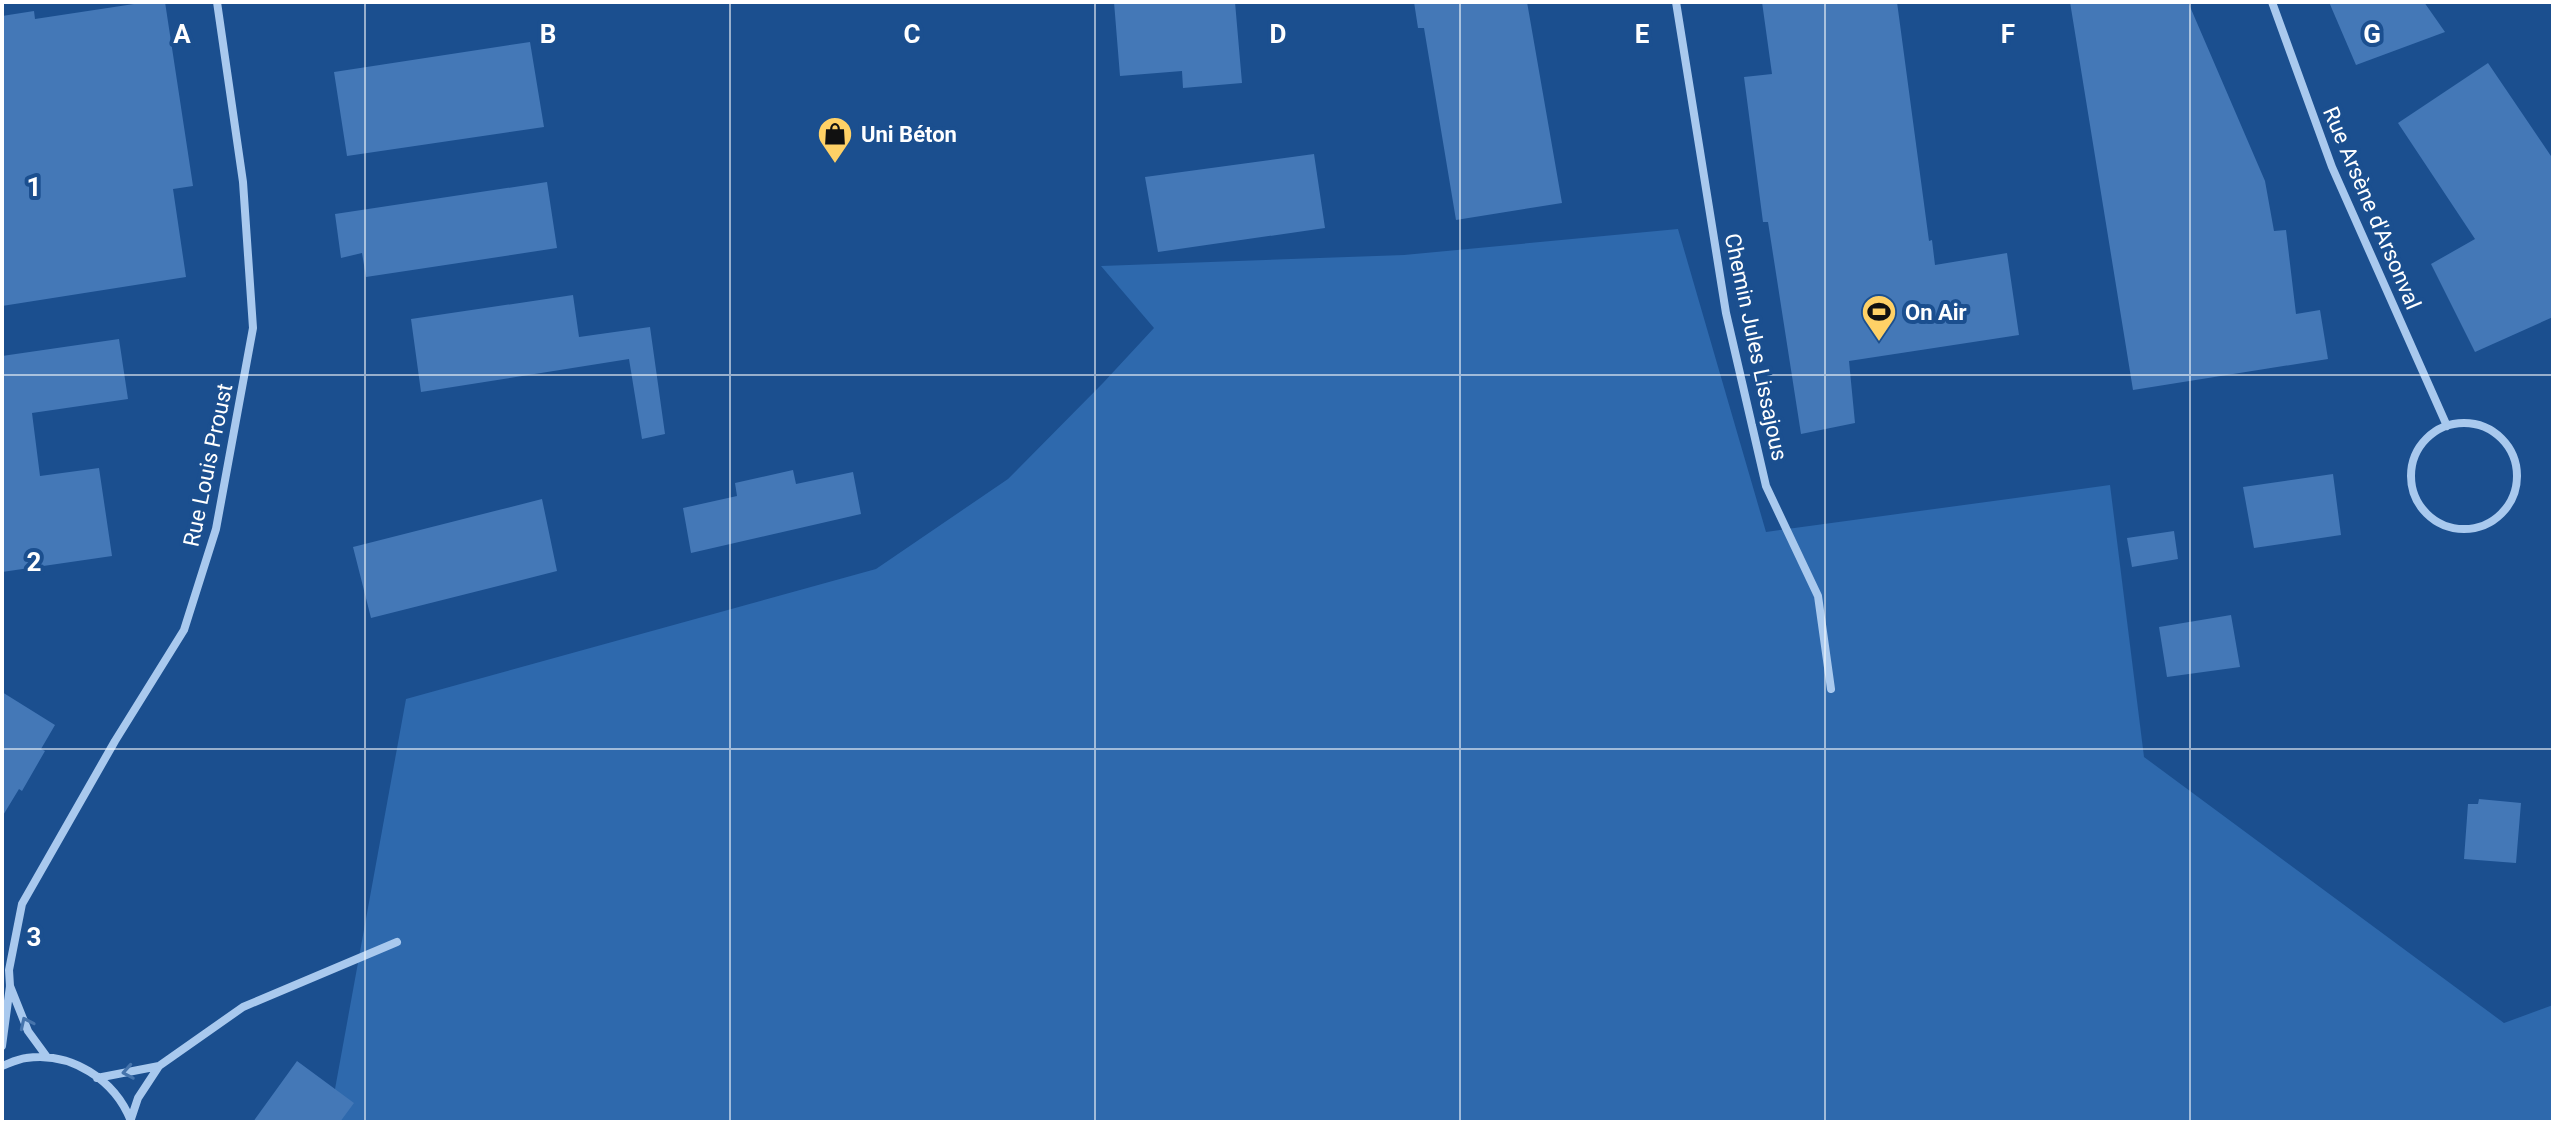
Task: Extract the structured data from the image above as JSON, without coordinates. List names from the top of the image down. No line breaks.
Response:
{"streets":{"street":["Rue Arsène d'Arsonval","Chemin Jules Lissajous","Rue Louis Proust"]},"places":{"shop":["Uni Béton"],"sports":["On Air"]},"grid":{"columns":["A","B","C","D","E","F","G"],"rows":["1","2","3"]}}
